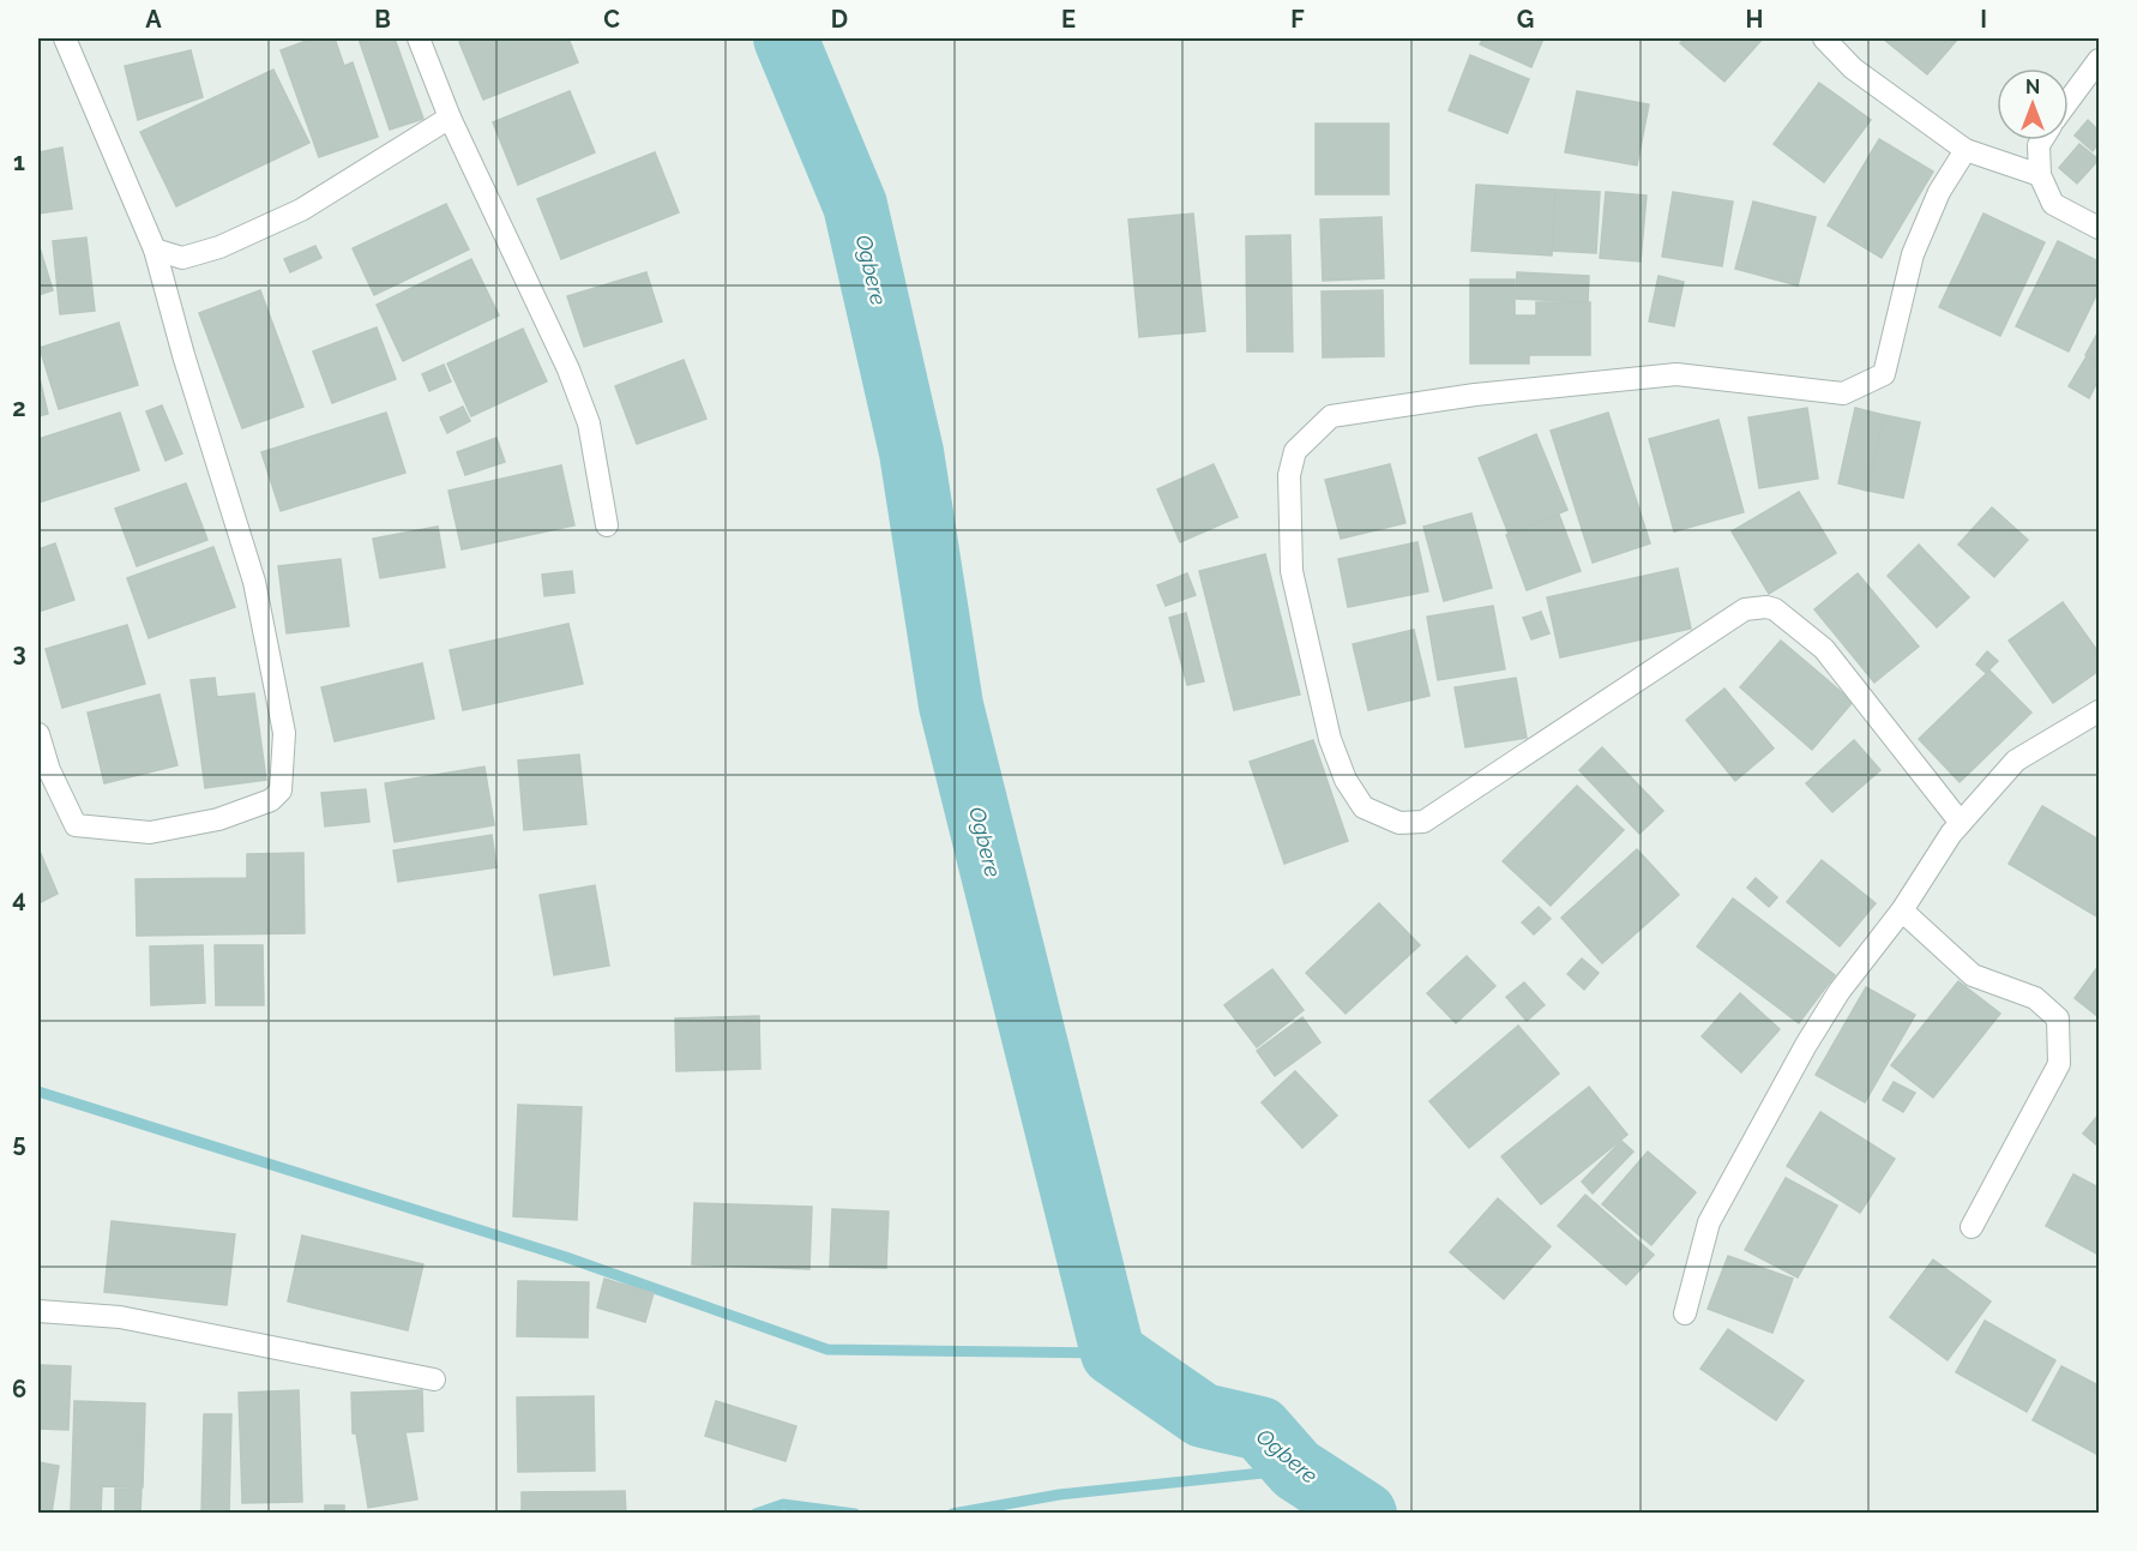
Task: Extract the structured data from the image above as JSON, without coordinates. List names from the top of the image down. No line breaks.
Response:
{"water":["Ogbere"],"north":"top","grid":{"columns":["A","B","C","D","E","F","G","H","I"],"rows":["1","2","3","4","5","6"]}}
